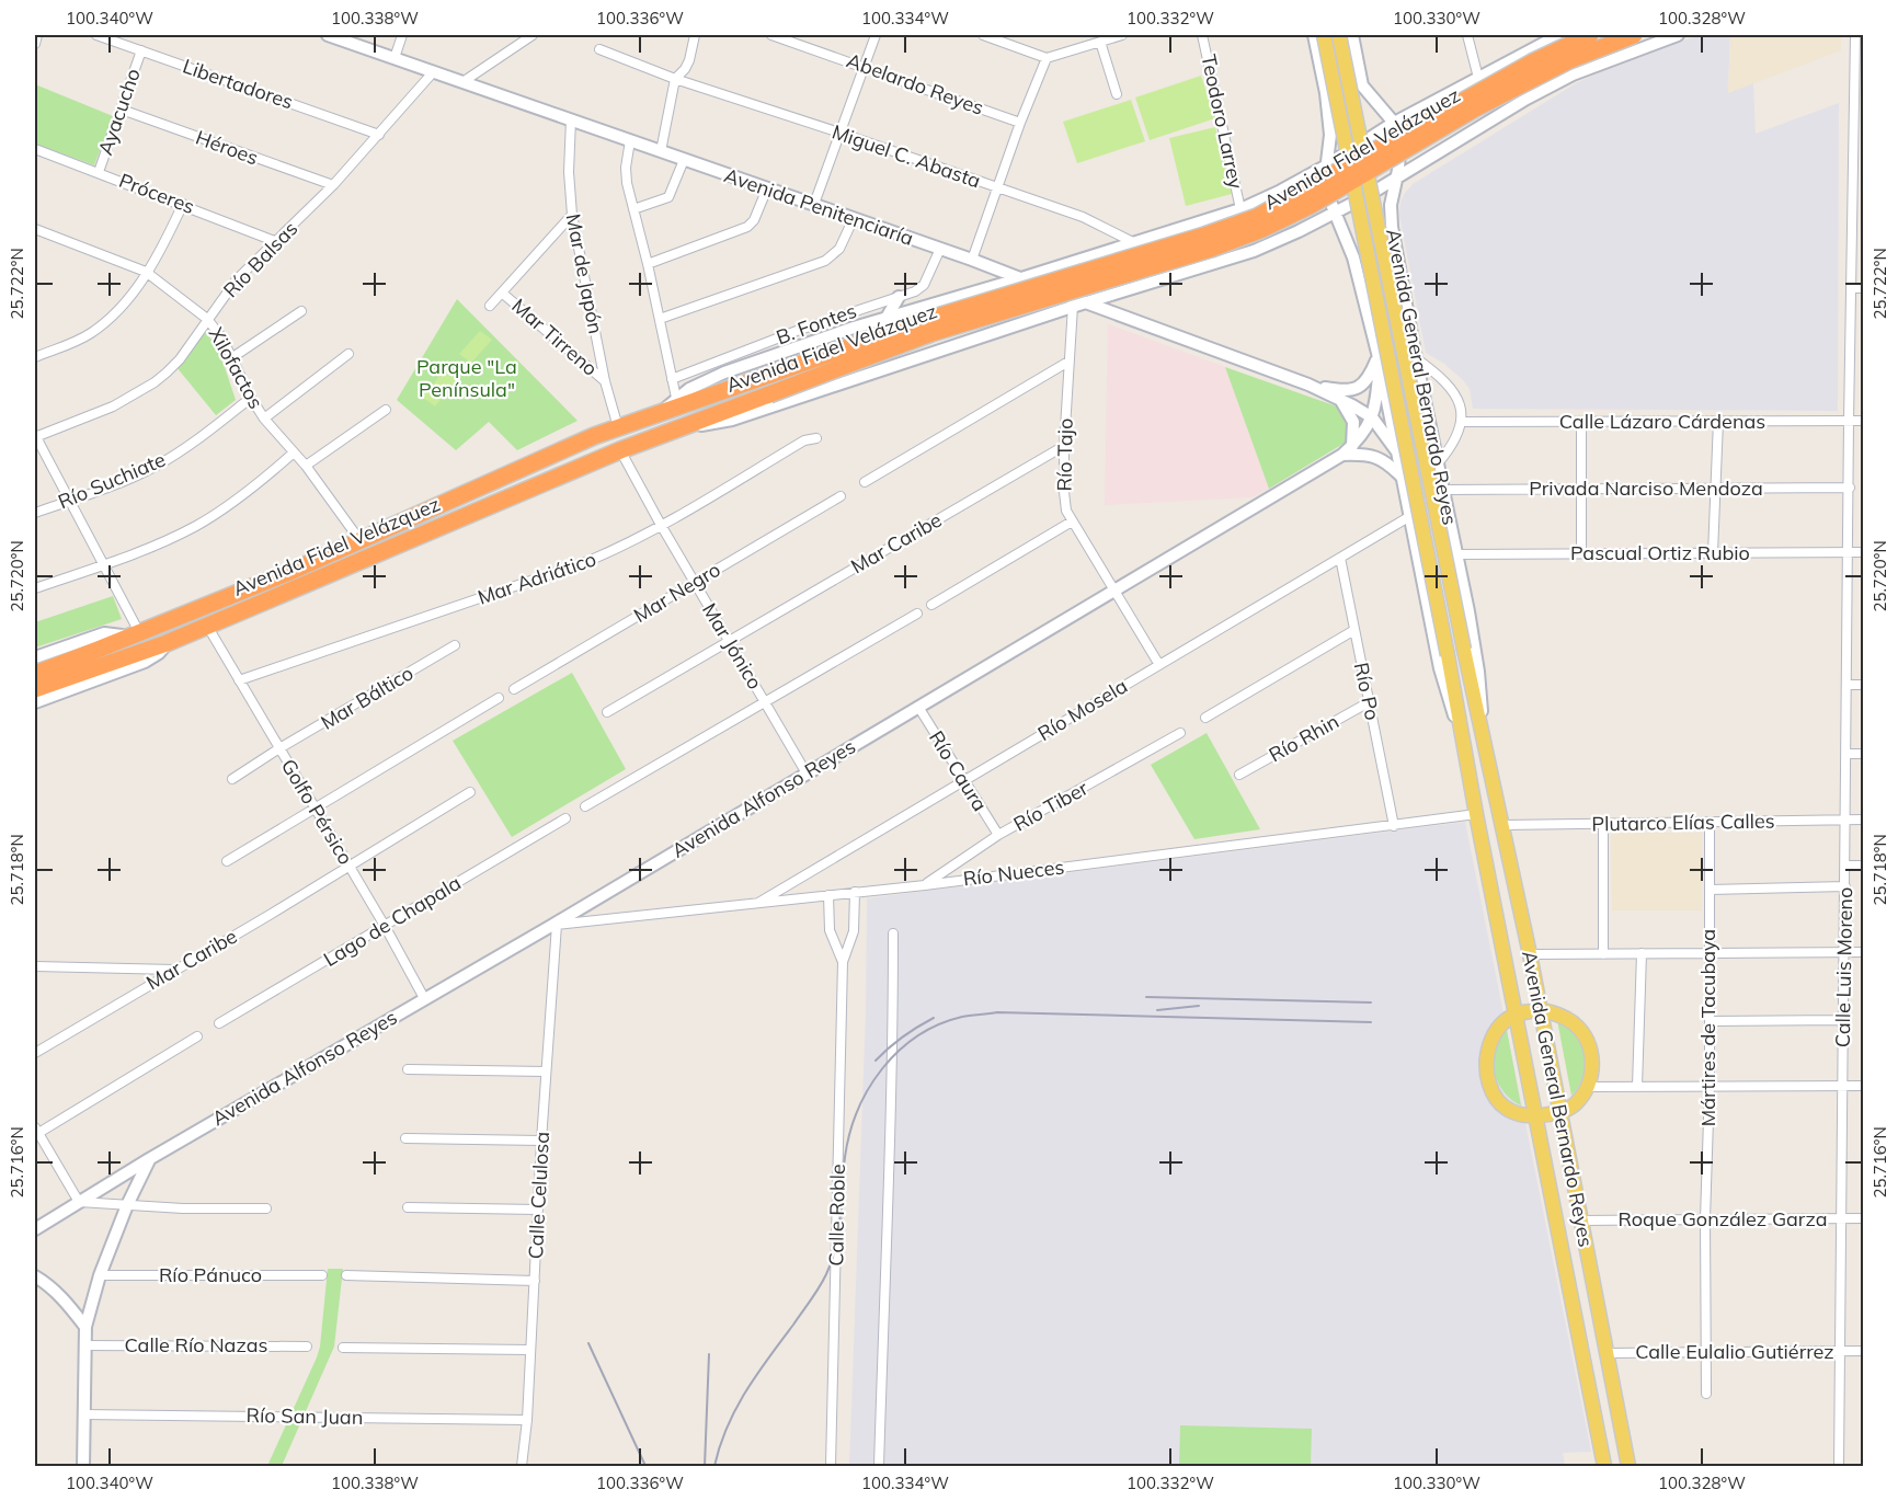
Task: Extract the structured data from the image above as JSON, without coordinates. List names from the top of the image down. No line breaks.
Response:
{"streets":{"highway":["Avenida Fidel Velázquez"],"main road":["Avenida General Bernardo Reyes"],"street":["Libertadores","Abelardo Reyes","Ayacucho","Teodoro Larrey","Héroes","Miguel C. Abasta","Próceres","Avenida Penitenciaría","Río Balsas","Mar de Japón","B. Fontes","Mar Tirreno","Xilofactos","Calle Lázaro Cárdenas","Río Tajo","Río Suchiate","Privada Narciso Mendoza","Mar Caribe","Pascual Ortiz Rubio","Mar Adriático","Mar Negro","Mar Jónico","Río Po","Mar Báltico","Río Mosela","Río Rhin","Río Caura","Avenida Alfonso Reyes","Río Tiber","Golfo Pérsico","Plutarco Elías Calles","Río Nueces","Lago de Chapala","Calle Luis Moreno","Mártires de Tacubaya","Calle Celulosa","Calle Roble","Roque González Garza","Río Pánuco","Calle Río Nazas","Calle Eulalio Gutiérrez","Río San Juan"]},"crossings":[["Libertadores","Ayacucho"],["Libertadores","Río Balsas"],["Ayacucho","Héroes"],["Ayacucho","Próceres"],["Héroes","Río Balsas"],["Avenida Fidel Velázquez","Mar de Japón"],["Avenida Fidel Velázquez","Xilofactos"],["Avenida Fidel Velázquez","Mar Jónico"],["Avenida Fidel Velázquez","Golfo Pérsico"],["Próceres","Río Balsas"],["Avenida Penitenciaría","Río Balsas"],["Avenida Penitenciaría","Mar de Japón"],["Avenida Penitenciaría","B. Fontes"],["Avenida Penitenciaría","Avenida General Bernardo Reyes"],["Avenida Penitenciaría","Avenida Alfonso Reyes"],["Río Balsas","Xilofactos"],["Mar de Japón","Mar Tirreno"],["Xilofactos","Río Suchiate"],["Avenida General Bernardo Reyes","Privada Narciso Mendoza"],["Avenida General Bernardo Reyes","Pascual Ortiz Rubio"],["Avenida General Bernardo Reyes","Río Mosela"],["Avenida General Bernardo Reyes","Avenida Alfonso Reyes"],["Avenida General Bernardo Reyes","Plutarco Elías Calles"],["Avenida General Bernardo Reyes","Río Nueces"],["Avenida General Bernardo Reyes","Roque González Garza"],["Avenida General Bernardo Reyes","Calle Eulalio Gutiérrez"],["Calle Lázaro Cárdenas","Calle Luis Moreno"],["Río Tajo","Mar Caribe"],["Río Tajo","Río Mosela"],["Río Tajo","Avenida Alfonso Reyes"],["Privada Narciso Mendoza","Calle Luis Moreno"],["Mar Caribe","Mar Jónico"],["Mar Caribe","Golfo Pérsico"],["Pascual Ortiz Rubio","Calle Luis Moreno"],["Mar Adriático","Mar Jónico"],["Mar Adriático","Golfo Pérsico"],["Mar Negro","Mar Jónico"],["Mar Jónico","Avenida Alfonso Reyes"],["Río Po","Río Mosela"],["Río Po","Río Rhin"],["Río Po","Río Nueces"],["Mar Báltico","Golfo Pérsico"],["Río Mosela","Río Caura"],["Río Mosela","Río Nueces"],["Río Caura","Avenida Alfonso Reyes"],["Río Caura","Río Tiber"],["Avenida Alfonso Reyes","Golfo Pérsico"],["Avenida Alfonso Reyes","Río Nueces"],["Avenida Alfonso Reyes","Calle Celulosa"],["Río Tiber","Río Nueces"],["Golfo Pérsico","Lago de Chapala"],["Plutarco Elías Calles","Calle Luis Moreno"],["Plutarco Elías Calles","Mártires de Tacubaya"],["Río Nueces","Calle Celulosa"],["Río Nueces","Calle Roble"],["Calle Luis Moreno","Roque González Garza"],["Calle Luis Moreno","Calle Eulalio Gutiérrez"],["Mártires de Tacubaya","Roque González Garza"],["Mártires de Tacubaya","Calle Eulalio Gutiérrez"],["Calle Celulosa","Río San Juan"]],"parks":["Parque \"La Península\""],"coordinates":["100.340°W","100.338°W","100.336°W","100.334°W","100.332°W","100.330°W","100.328°W","25.722°N","25.720°N","25.718°N","25.716°N"]}
